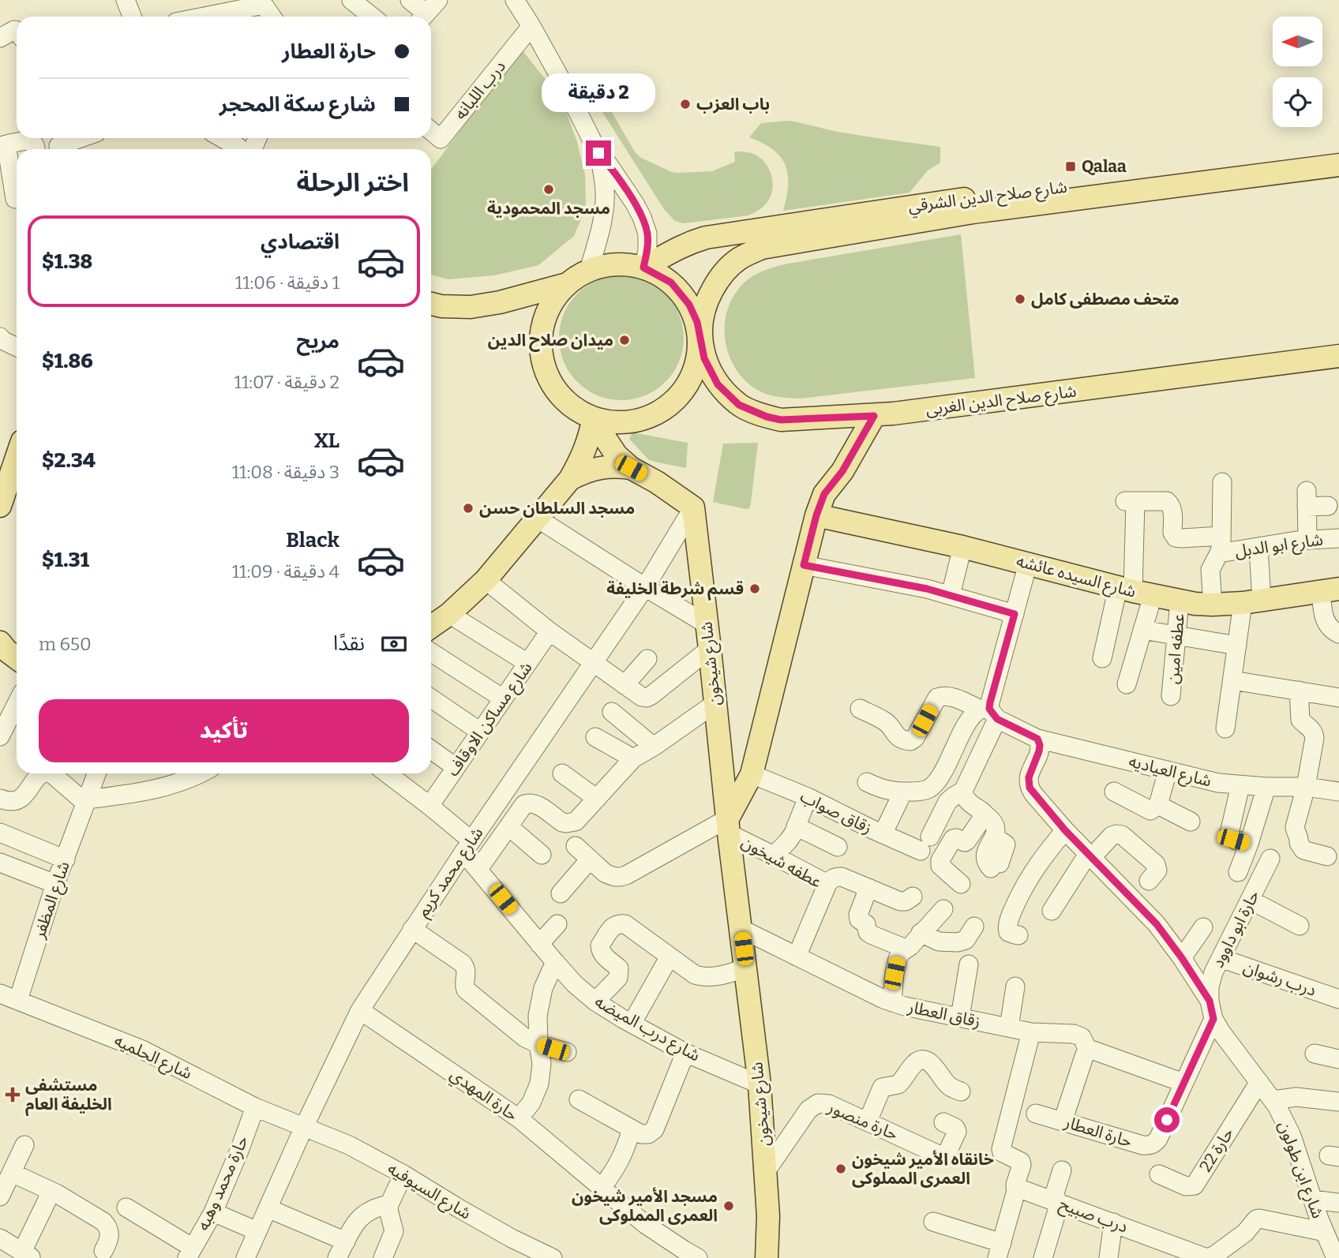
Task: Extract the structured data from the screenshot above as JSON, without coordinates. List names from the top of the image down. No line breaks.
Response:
{"streets":{"main road":["شارع صلاح الدين الشرقي","شارع صلاح الدين الغربى","شارع السيده عائشه","شارع شيخون"],"street":["درب اللبانه","شارع ابو الدبل","عطفه امين","شارع مساكن الاوقاف","شارع العياديه","زقاق صواب","عطفه شيخون","شارع محمد كريم","شارع المظفر","حارة ابو داوود","درب رشوان","زقاق العطار","شارع درب الميضه","شارع الحلميه","حارة المهدي","حارة منصور","حارة العطار","حارة 22","شارع ابن طولون","حارة محمد وهبه","شارع السيوفيه","درب صبيح"]},"crossings":[["شارع صلاح الدين الشرقي","شارع صلاح الدين الغربى"],["شارع ابو الدبل","شارع السيده عائشه"],["شارع السيده عائشه","عطفه امين"],["شارع شيخون","عطفه شيخون"],["شارع شيخون","شارع محمد كريم"],["شارع شيخون","زقاق العطار"],["شارع شيخون","شارع درب الميضه"],["شارع شيخون","حارة منصور"],["شارع مساكن الاوقاف","شارع درب الميضه"],["عطفه شيخون","زقاق العطار"],["شارع محمد كريم","شارع درب الميضه"],["شارع محمد كريم","شارع الحلميه"],["شارع محمد كريم","حارة المهدي"],["شارع محمد كريم","شارع السيوفيه"],["شارع المظفر","شارع الحلميه"],["حارة ابو داوود","درب رشوان"],["حارة ابو داوود","شارع ابن طولون"],["شارع الحلميه","حارة محمد وهبه"],["شارع الحلميه","شارع السيوفيه"],["حارة العطار","شارع ابن طولون"],["حارة 22","شارع ابن طولون"],["شارع ابن طولون","درب صبيح"]],"places":{"other":["باب العزب","مسجد المحمودية","متحف مصطفى كامل","ميدان صلاح الدين","مسجد السلطان حسن","قسم شرطة الخليفة","خانقاه الأمير شيخون العمرى المملوكى","مسجد الأمير شيخون العمرى المملوكى"],"transit":["Qalaa"],"health":["مستشفى الخليفة العام"]},"north":"left","page":{"banner":["حارة العطار","شارع سكة المحجر"],"bubble":"2 دقيقة","heading":"اختر الرحلة","list":[{"name":"اقتصادي","note":"1 دقيقة · 11:06","value":"$1.38"},{"name":"مريح","note":"2 دقيقة · 11:07","value":"$1.86"},{"name":"XL","note":"3 دقيقة · 11:08","value":"$2.34"},{"name":"Black","note":"4 دقيقة · 11:09","value":"$1.31"}],"pay":["نقدًا","650 m"],"buttons":"تأكيد"}}
